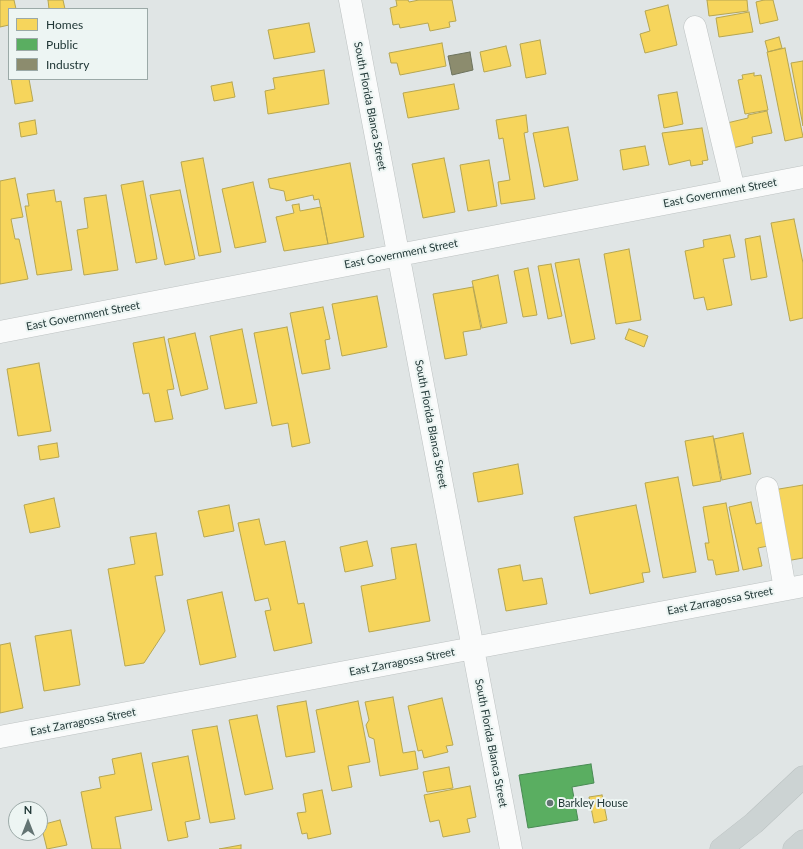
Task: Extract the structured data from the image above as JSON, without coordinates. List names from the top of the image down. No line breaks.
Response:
{"streets":{"street":["South Florida Blanca Street","East Government Street","East Zarragossa Street"]},"crossings":[["South Florida Blanca Street","East Government Street"],["South Florida Blanca Street","East Zarragossa Street"]],"places":["Barkley House"],"legend":["Homes","Public","Industry"],"north":"top"}
